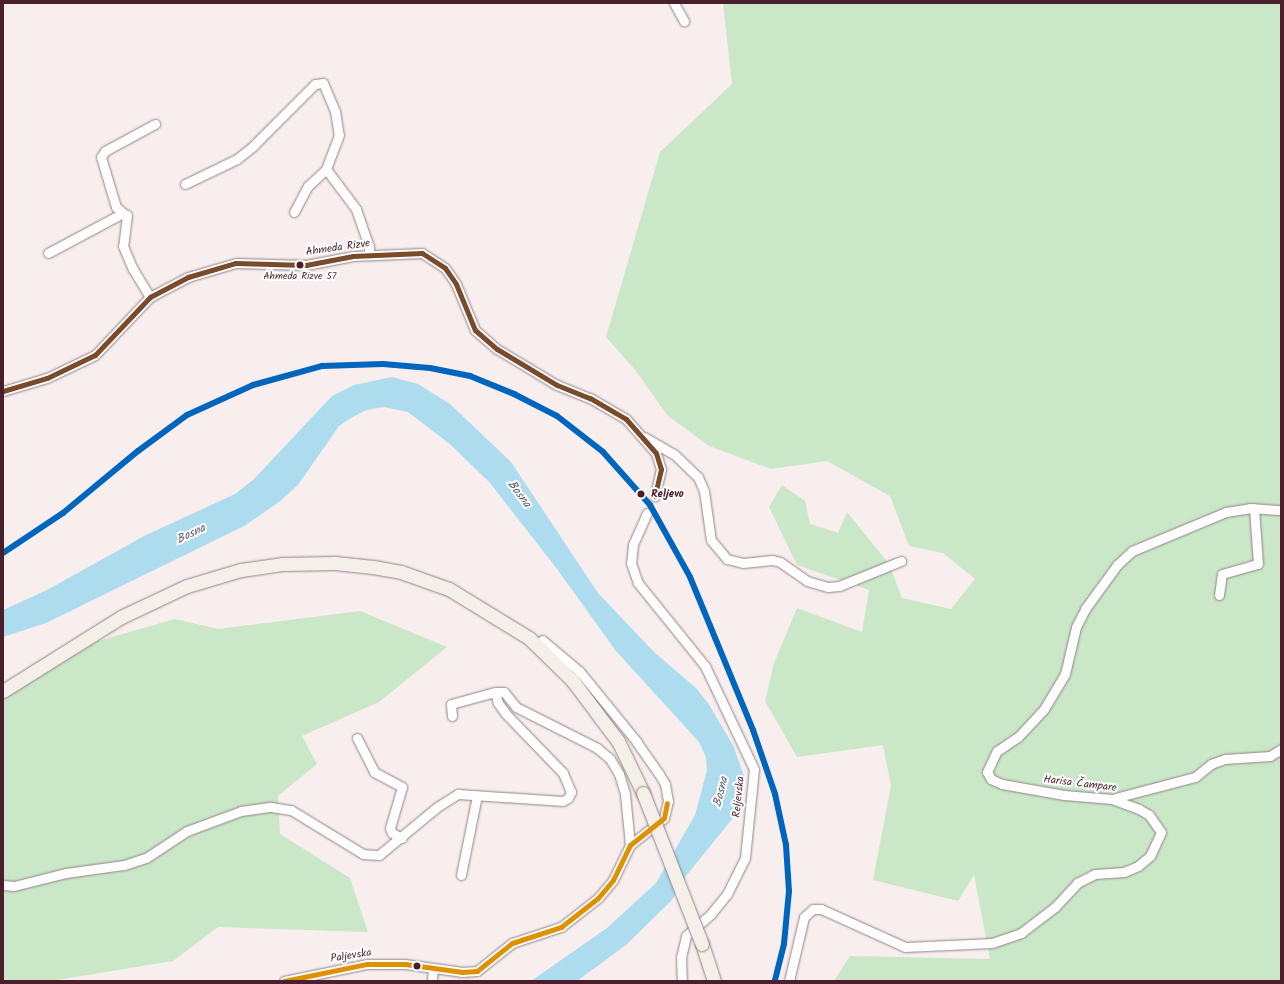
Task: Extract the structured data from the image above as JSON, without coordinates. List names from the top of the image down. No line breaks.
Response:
{"streets":{"street":["Ahmeda Rizve","Harisa Čampare","Reljevska","Paljevska"]},"water":["Bosna"],"places":["Ahmeda Rizve 57","Reljevo"]}
